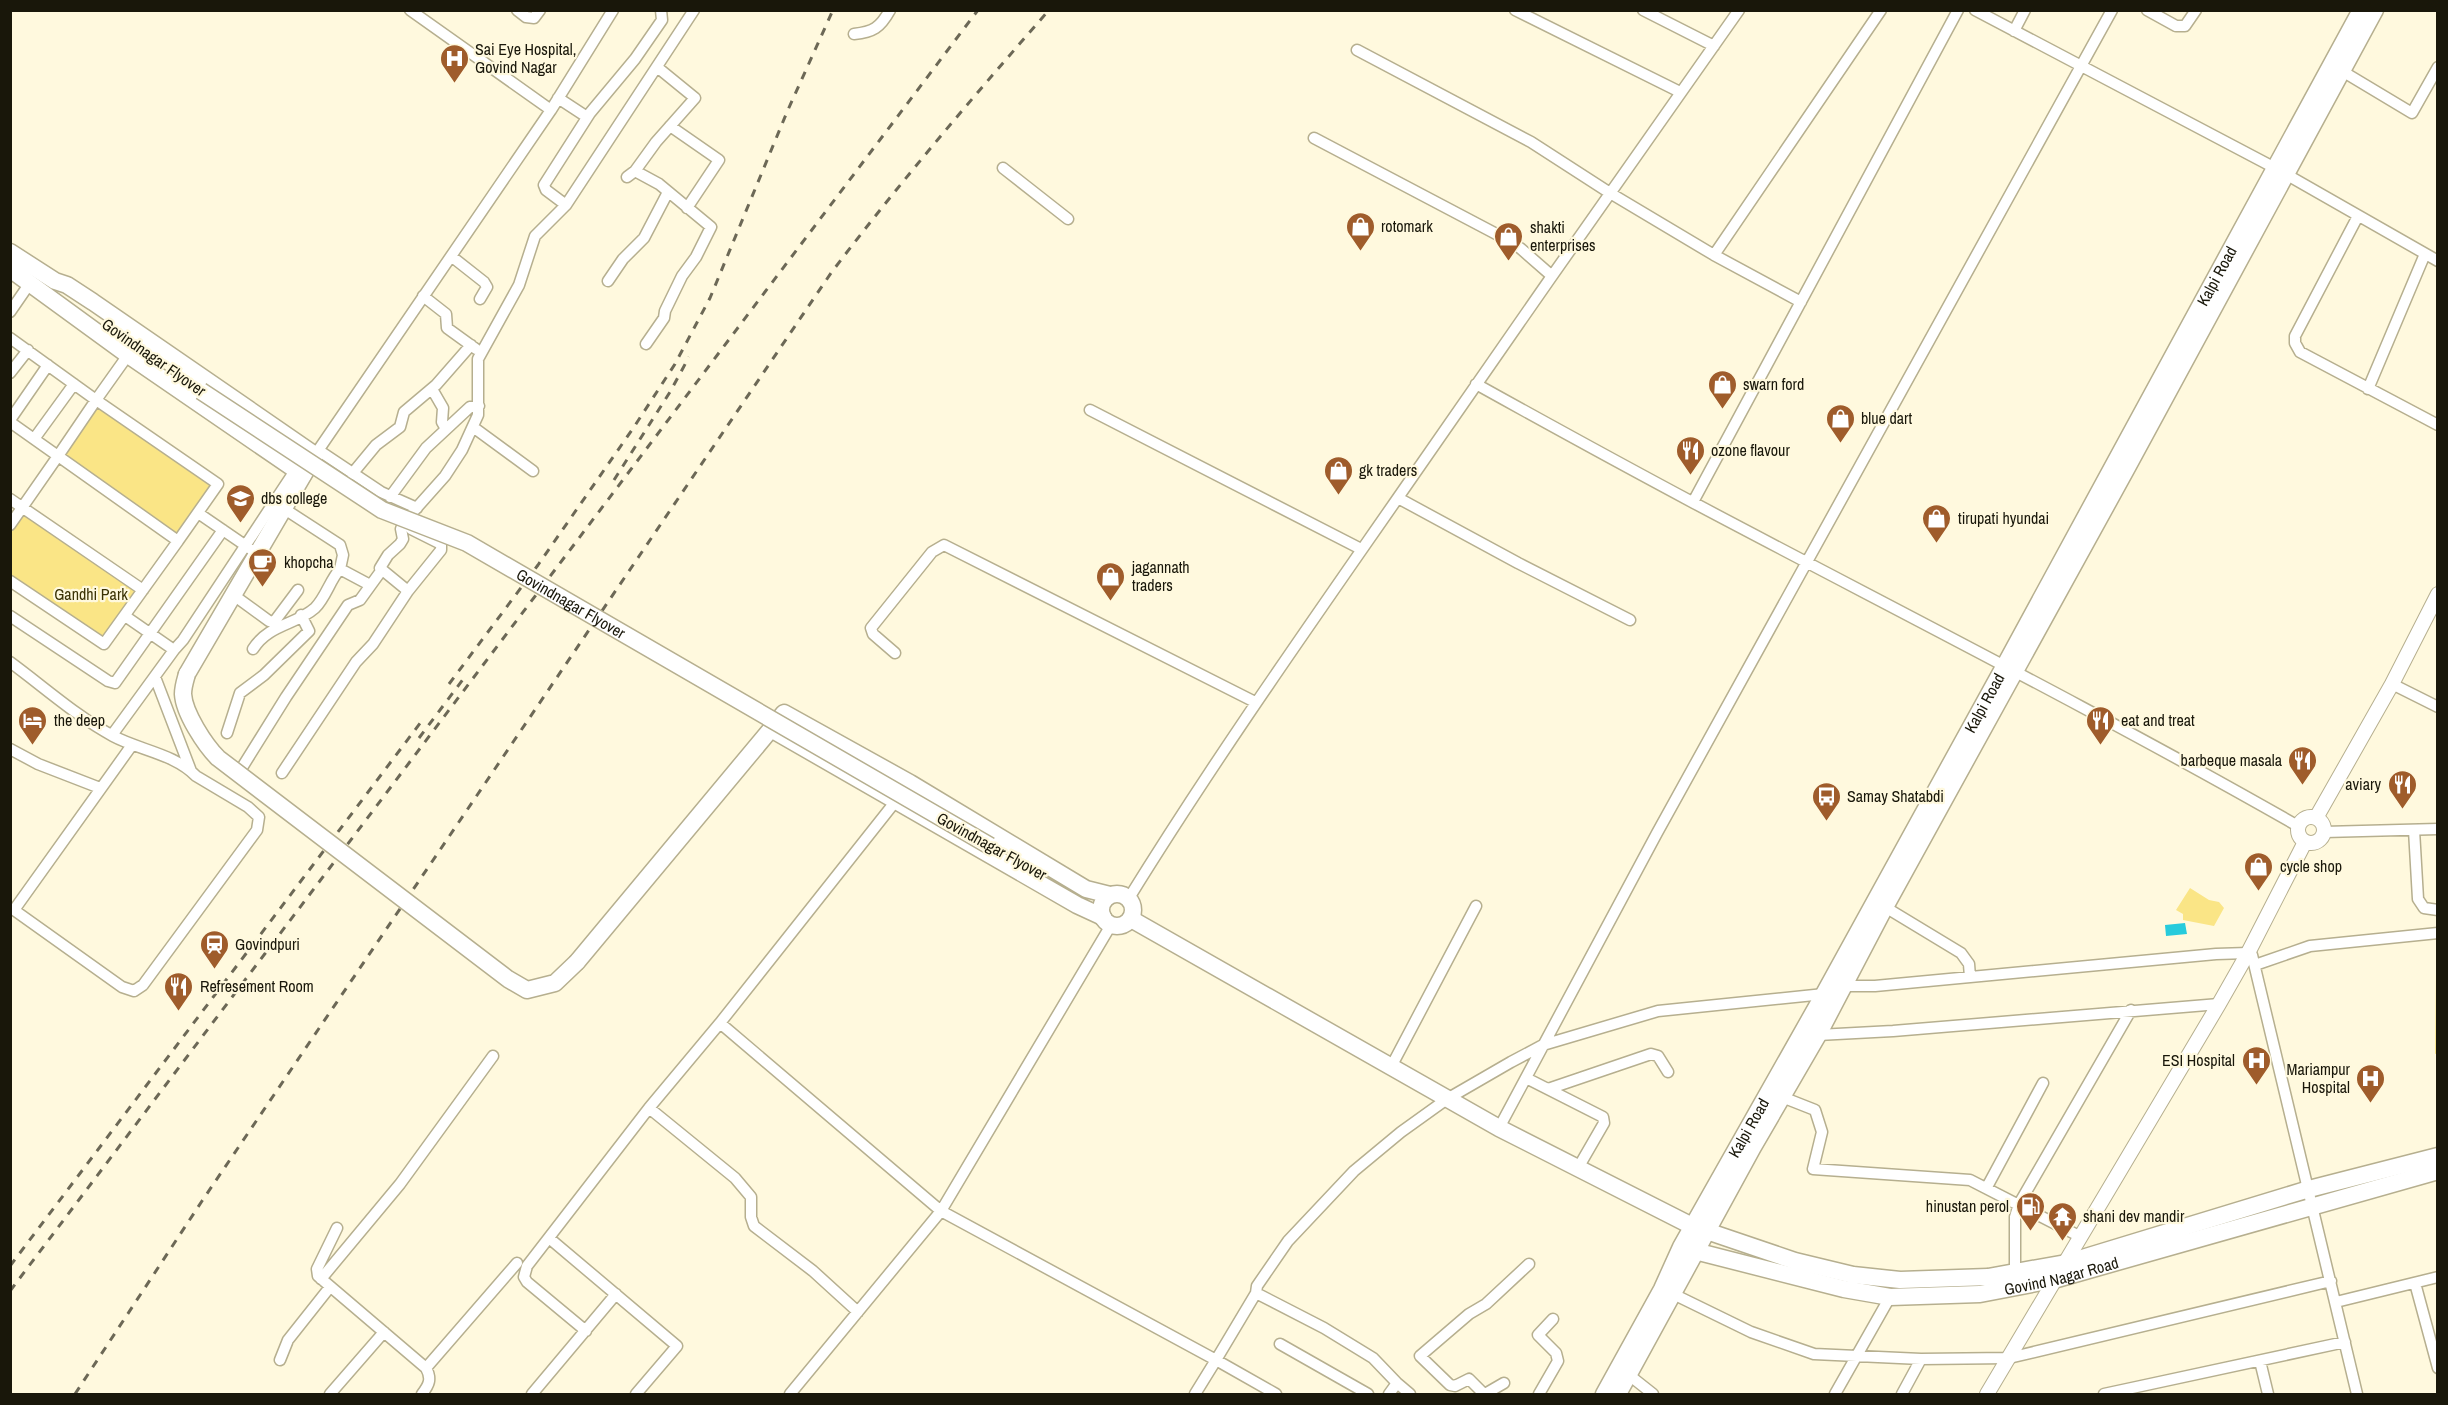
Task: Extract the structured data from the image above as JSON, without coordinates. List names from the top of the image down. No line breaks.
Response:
{"streets":{"main road":["Kalpi Road","Govindnagar Flyover","Govind Nagar Road"]},"crossings":[["Kalpi Road","Govind Nagar Road"]],"parks":["Gandhi Park"],"places":{"hospital":["Sai Eye Hospital, Govind Nagar","ESI Hospital","Mariampur Hospital"],"shop":["rotomark","shakti enterprises","swarn ford","blue dart","gk traders","tirupati hyundai","jagannath traders","cycle shop"],"restaurant":["ozone flavour","eat and treat","barbeque masala","aviary","Refresement Room"],"school or university":["dbs college"],"cafe":["khopcha"],"hotel":["the deep"],"bus stop":["Samay Shatabdi"],"station":["Govindpuri"],"fuel station":["hinustan perol"],"temple":["shani dev mandir"]}}
